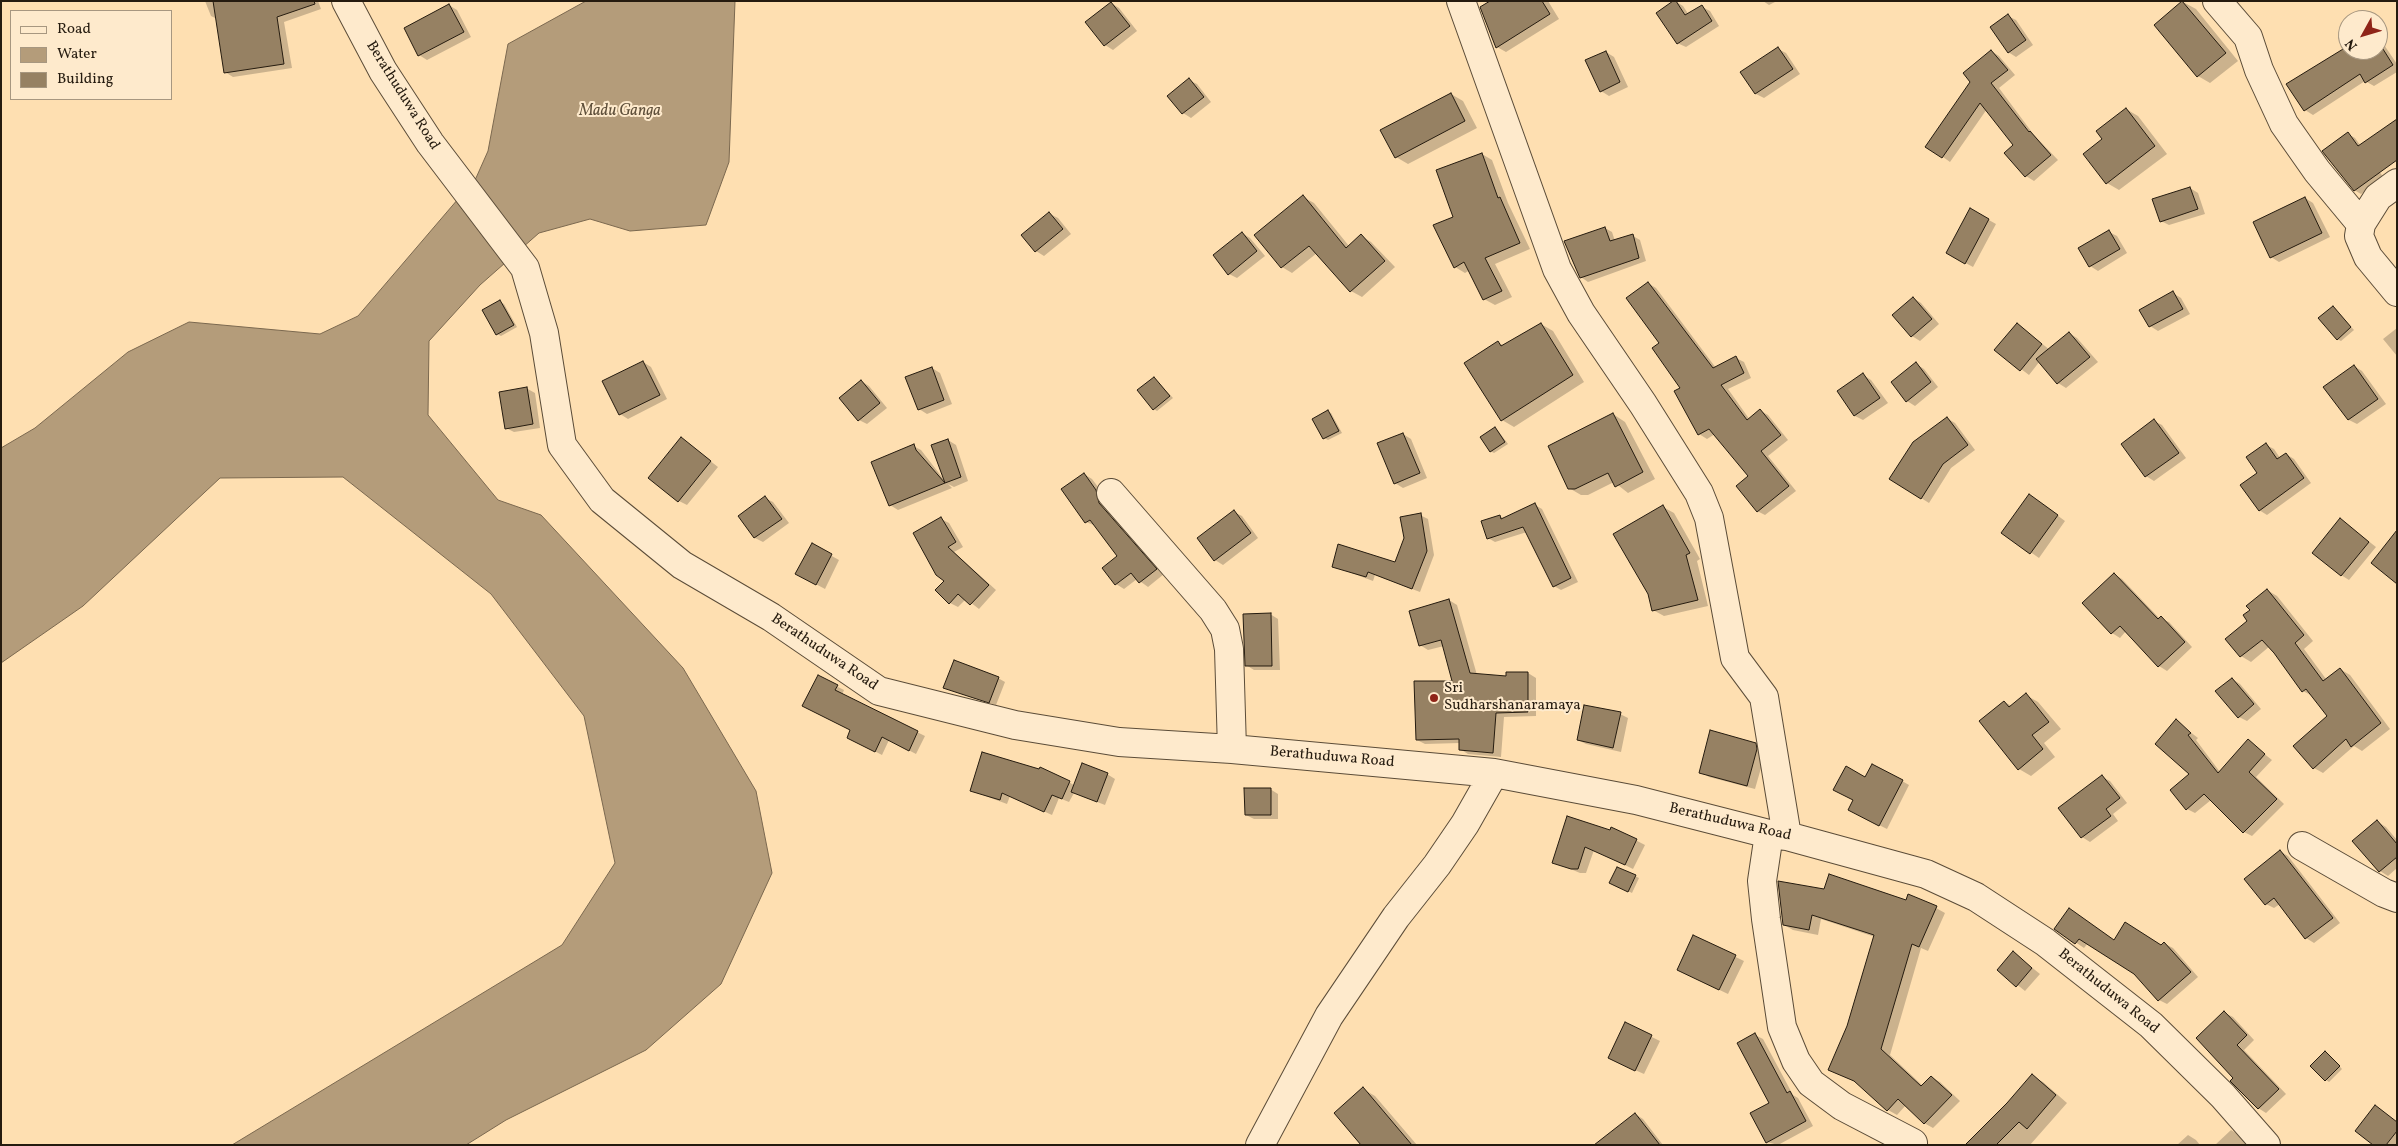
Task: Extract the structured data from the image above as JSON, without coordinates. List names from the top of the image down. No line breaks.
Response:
{"streets":{"street":["Berathuduwa Road"]},"water":["Madu Ganga"],"places":["Sri Sudharshanaramaya"],"legend":["Road","Water","Building"],"north":"bottom left"}
